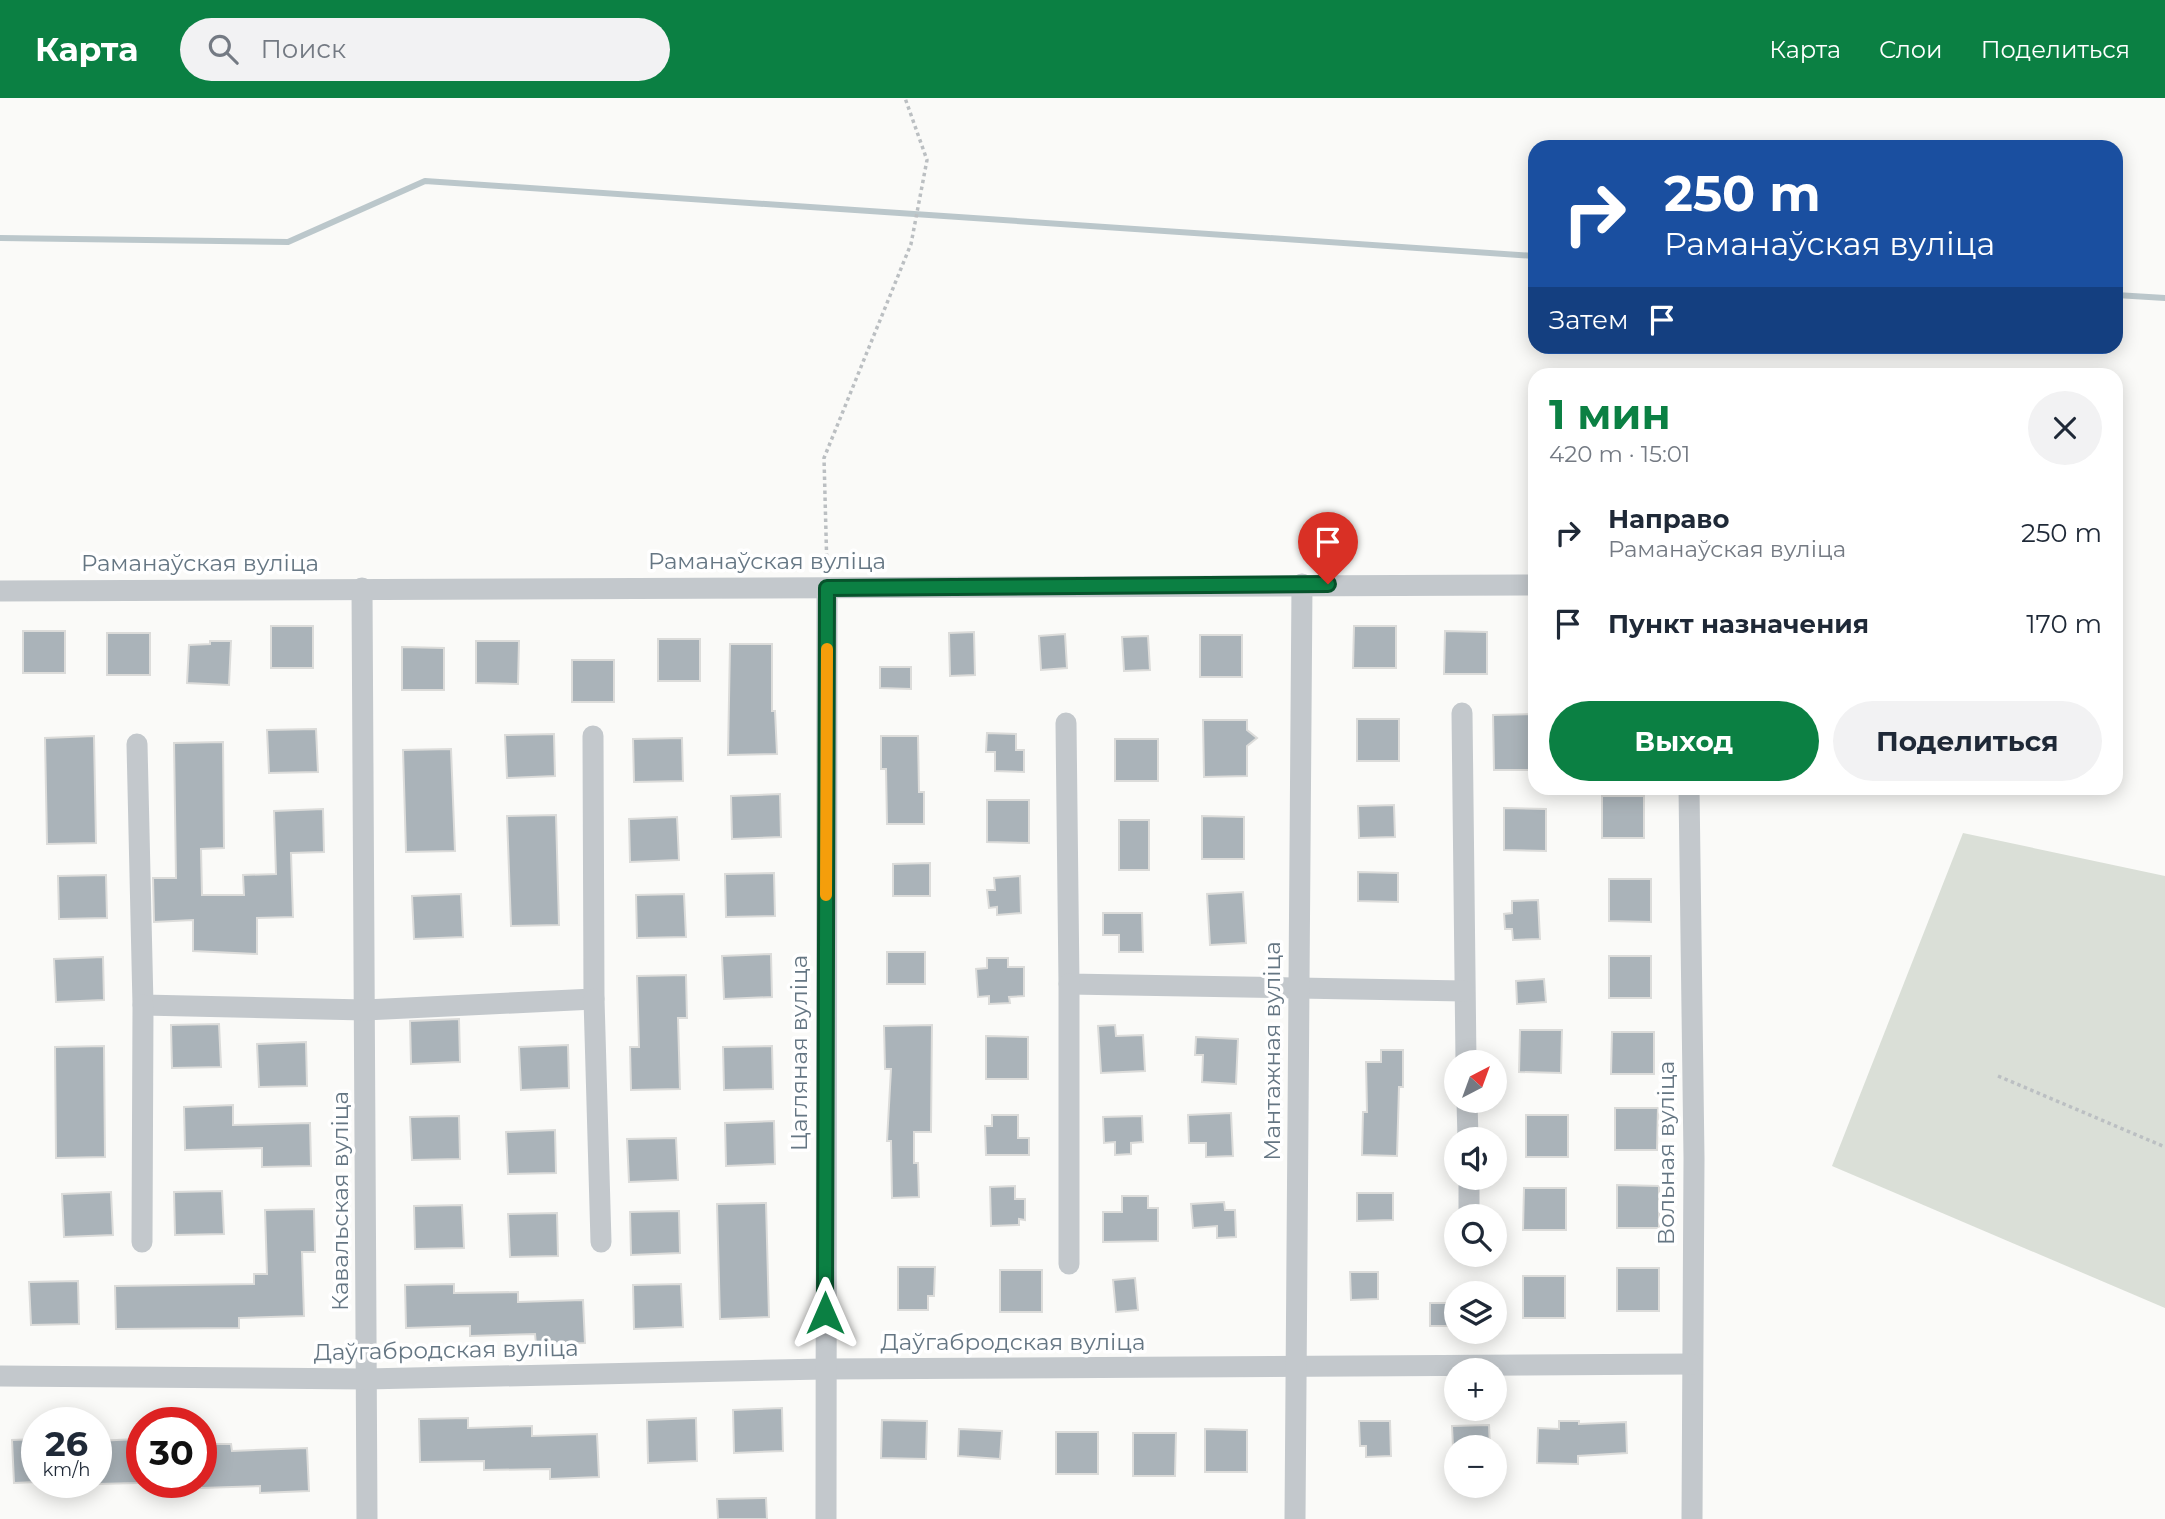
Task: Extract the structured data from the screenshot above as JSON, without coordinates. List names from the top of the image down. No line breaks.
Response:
{"streets":{"street":["Раманаўская вуліца","Мантажная вуліца","Цагляная вуліца","Вольная вуліца","Кавальская вуліца","Даўгабродская вуліца"]},"crossings":[["Раманаўская вуліца","Мантажная вуліца"],["Раманаўская вуліца","Цагляная вуліца"],["Раманаўская вуліца","Кавальская вуліца"],["Мантажная вуліца","Даўгабродская вуліца"],["Цагляная вуліца","Даўгабродская вуліца"],["Вольная вуліца","Даўгабродская вуліца"],["Кавальская вуліца","Даўгабродская вуліца"]],"north":"top right","page":{"header":"Карта","search":"Поиск","nav":["Карта","Слои","Поделиться"],"turn":["250 m","Раманаўская вуліца"],"then":"Затем","heading":["1 мин","420 m · 15:01"],"list":[{"name":"Направо","note":"Раманаўская вуліца","value":"250 m"},{"name":"Пункт назначения","value":"170 m"}],"buttons":["Выход","Поделиться"],"map_buttons":["+","−"],"speed":"26 km/h","limit":"30"}}
